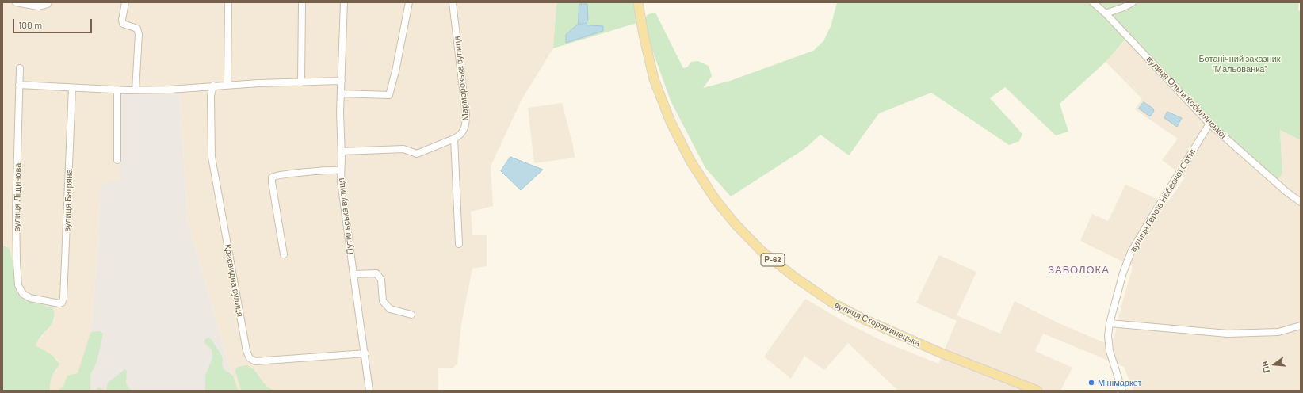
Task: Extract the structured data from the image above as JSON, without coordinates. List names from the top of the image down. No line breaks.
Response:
{"streets":{"main road":["Р-62","вулиця Сторожинецька"],"street":["Марморозька вулиця","вулиця Ольги Кобилянської","вулиця Ліщинова","вулиця Багряна","вулиця Героїв Небесної Сотні","Путильська вулиця","Краєвидна вулиця"]},"crossings":[["вулиця Ольги Кобилянської","вулиця Героїв Небесної Сотні"],["вулиця Ліщинова","вулиця Багряна"],["Путильська вулиця","Краєвидна вулиця"]],"districts":["ЗАВОЛОКА"],"parks":["Ботанічний заказник \"Мальованка\""],"places":["Мінімаркет"],"scale_bar":"100 m","north":"left"}
